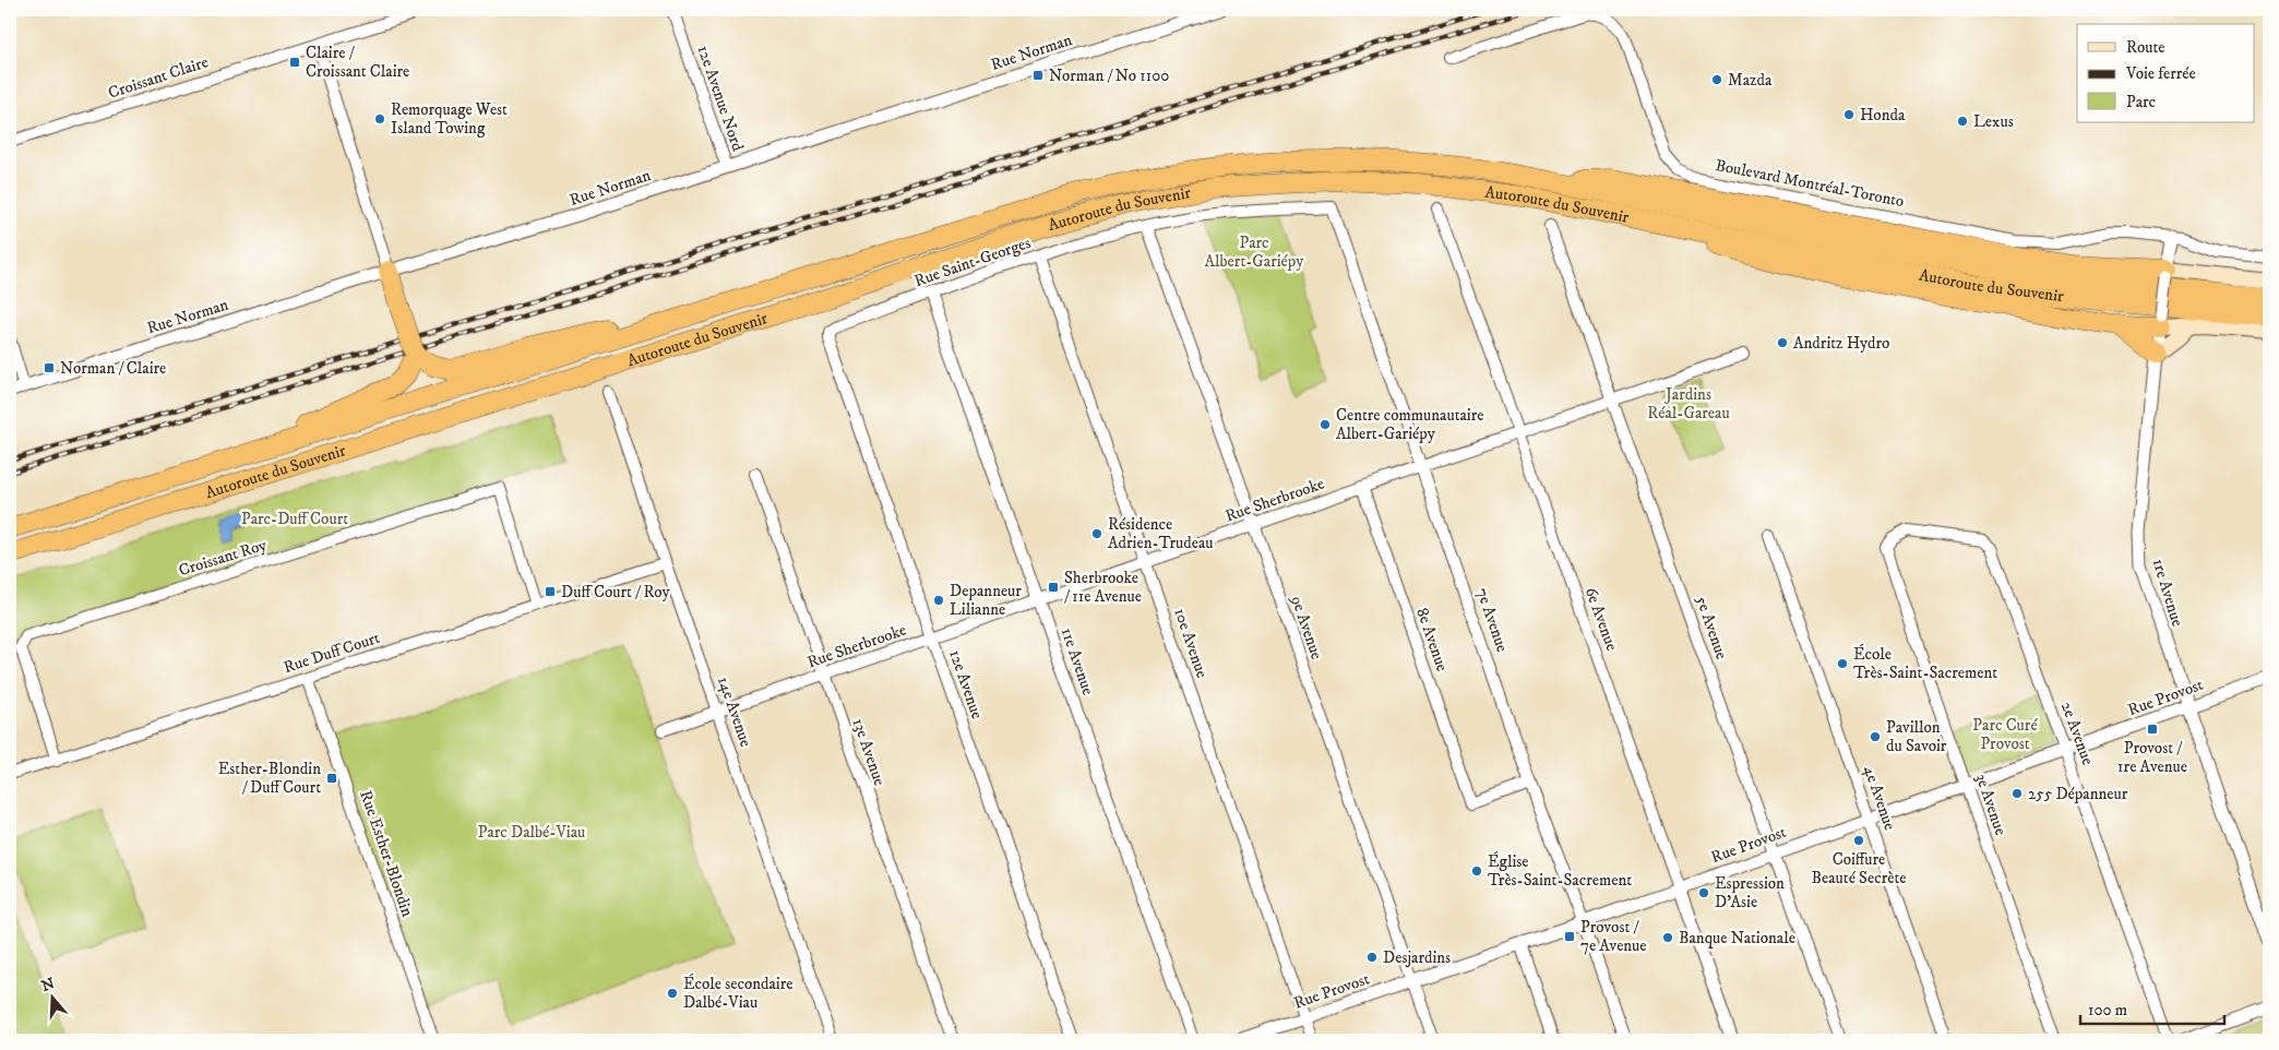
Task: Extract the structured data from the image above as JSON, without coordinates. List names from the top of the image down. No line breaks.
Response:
{"streets":{"highway":["Autoroute du Souvenir"],"street":["Rue Norman","Croissant Claire","12e Avenue Nord","Boulevard Montréal-Toronto","Rue Saint-Georges","Rue Sherbrooke","Croissant Roy","1re Avenue","6e Avenue","7e Avenue","9e Avenue","5e Avenue","8e Avenue","10e Avenue","Rue Duff Court","11e Avenue","12e Avenue","Rue Provost","14e Avenue","2e Avenue","13e Avenue","4e Avenue","3e Avenue","Rue Esther-Blondin"]},"crossings":[["Rue Norman","12e Avenue Nord"],["Boulevard Montréal-Toronto","1re Avenue"],["Rue Saint-Georges","7e Avenue"],["Rue Saint-Georges","9e Avenue"],["Rue Saint-Georges","10e Avenue"],["Rue Saint-Georges","11e Avenue"],["Rue Saint-Georges","12e Avenue"],["Rue Sherbrooke","6e Avenue"],["Rue Sherbrooke","7e Avenue"],["Rue Sherbrooke","9e Avenue"],["Rue Sherbrooke","5e Avenue"],["Rue Sherbrooke","8e Avenue"],["Rue Sherbrooke","10e Avenue"],["Rue Sherbrooke","11e Avenue"],["Rue Sherbrooke","12e Avenue"],["Rue Sherbrooke","14e Avenue"],["Rue Sherbrooke","13e Avenue"],["Croissant Roy","Rue Duff Court"],["1re Avenue","Rue Provost"],["6e Avenue","Rue Provost"],["7e Avenue","8e Avenue"],["7e Avenue","Rue Provost"],["9e Avenue","Rue Provost"],["5e Avenue","Rue Provost"],["10e Avenue","Rue Provost"],["Rue Duff Court","14e Avenue"],["Rue Duff Court","Rue Esther-Blondin"],["Rue Provost","2e Avenue"],["Rue Provost","4e Avenue"],["Rue Provost","3e Avenue"],["2e Avenue","3e Avenue"]],"parks":["Parc Albert-Gariépy","Jardins Réal-Gareau","Parc-Duff Court","Parc Curé Provost","Parc Dalbé-Viau"],"places":{"transit":["Claire / Croissant Claire","Norman / No 1100","Norman / Claire","Sherbrooke / 11e Avenue","Duff Court / Roy","Provost / 1re Avenue","Esther-Blondin / Duff Court","Provost / 7e Avenue"],"other":["Mazda","Honda","Remorquage West Island Towing","Lexus","Andritz Hydro","Centre communautaire Albert-Gariépy","Résidence Adrien-Trudeau","Depanneur Lilianne","École Très-Saint-Sacrement","Pavillon du Savoir","255 Dépanneur","Coiffure Beauté Secrète","Église Très-Saint-Sacrement","Espression D'Asie","Banque Nationale","Desjardins","École secondaire Dalbé-Viau"]},"legend":["Route","Voie ferrée","Parc"],"scale_bar":"100 m","north":"top"}
